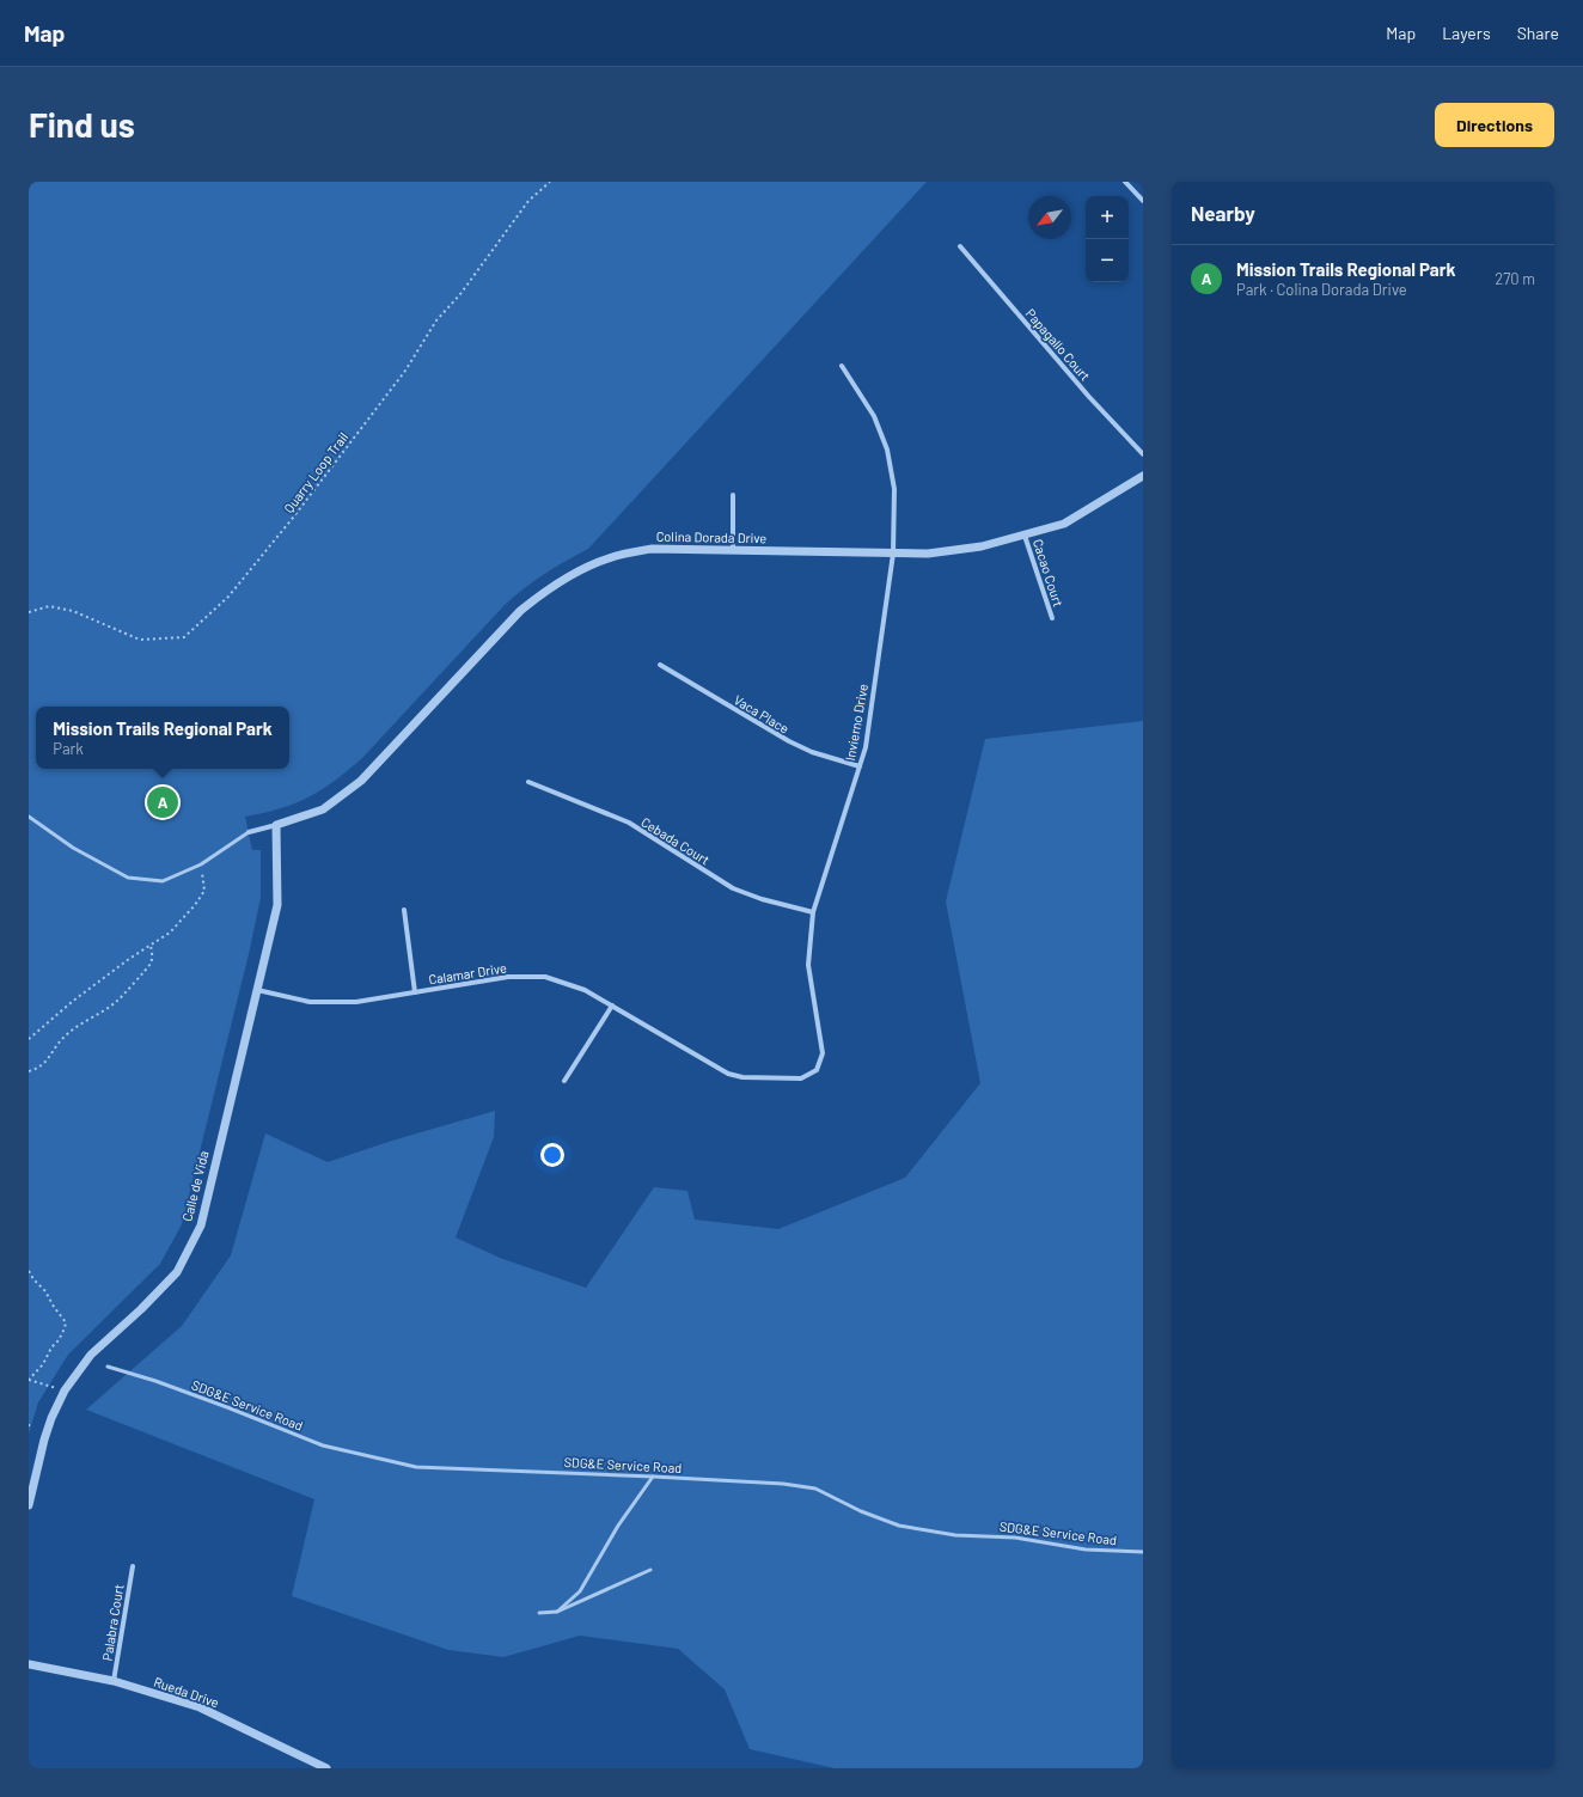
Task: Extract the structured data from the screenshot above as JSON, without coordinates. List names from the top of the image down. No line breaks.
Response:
{"streets":{"street":["Papagallo Court","Colina Dorada Drive","Cacao Court","Vaca Place","Invierno Drive","Cebada Court","Calamar Drive","Calle de Vida","Palabra Court","Rueda Drive"],"lane":["SDG&E Service Road"],"path":["Quarry Loop Trail"]},"crossings":[["Colina Dorada Drive","Cacao Court"],["Colina Dorada Drive","Invierno Drive"],["Colina Dorada Drive","Calle de Vida"],["Vaca Place","Invierno Drive"],["Invierno Drive","Cebada Court"],["Invierno Drive","Calamar Drive"],["Calamar Drive","Calle de Vida"],["Palabra Court","Rueda Drive"]],"north":"bottom left","page":{"header":"Map","nav":["Map","Layers","Share"],"buttons":"Directions","title":"Find us","heading":"Nearby","map_buttons":["+","−"],"list":[{"mark":"A","name":"Mission Trails Regional Park","note":"Park · Colina Dorada Drive","value":"270 m"}],"popup":["Mission Trails Regional Park","Park"],"pins":"A"}}
